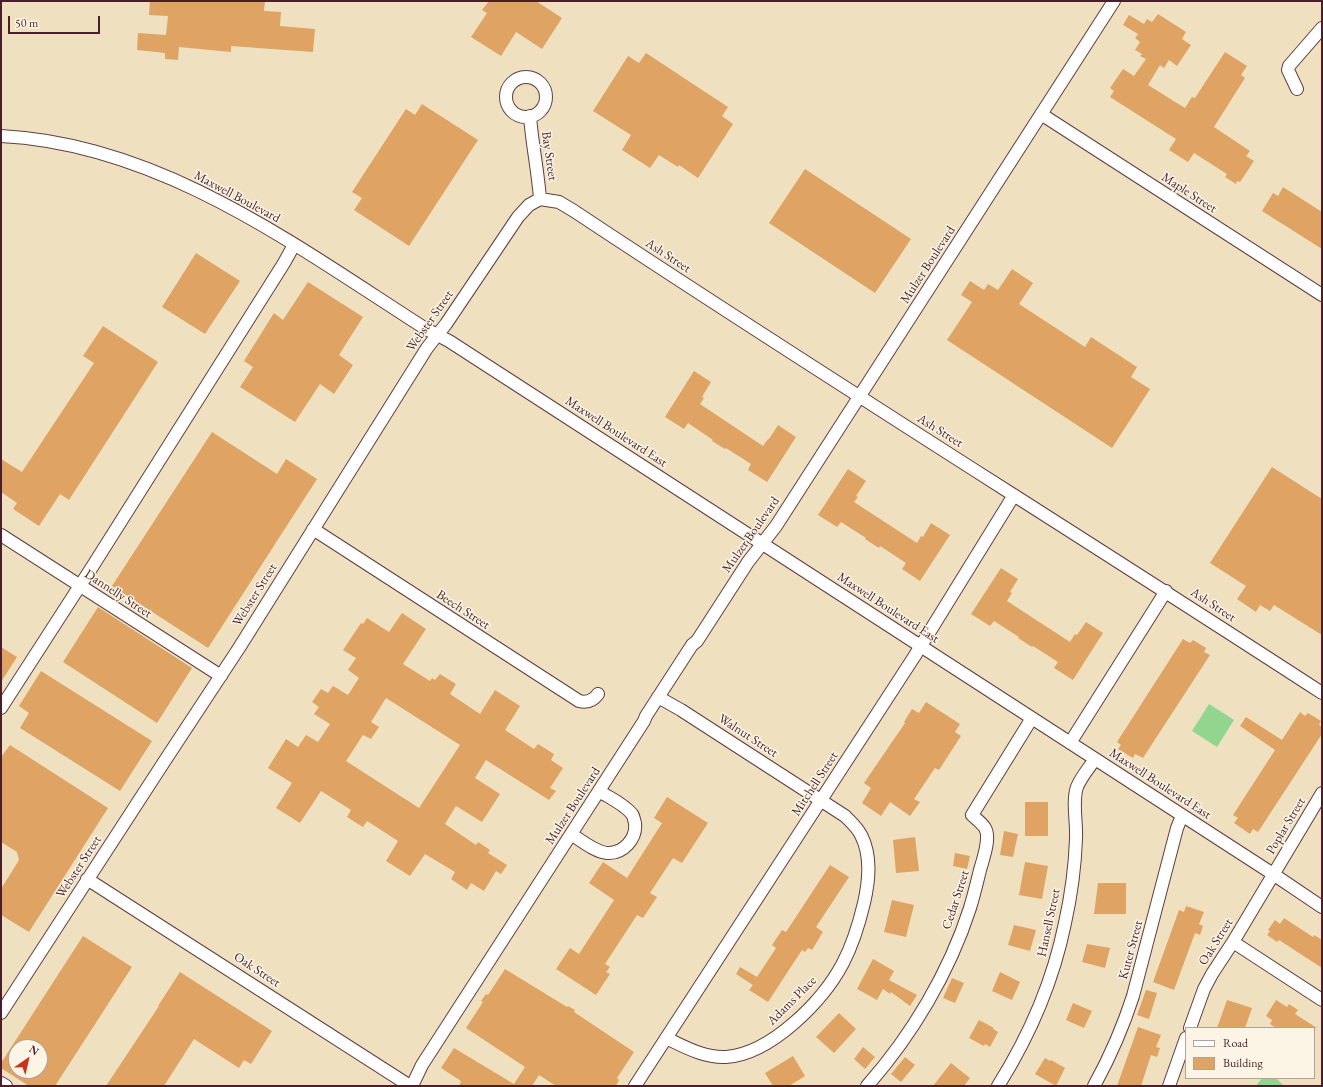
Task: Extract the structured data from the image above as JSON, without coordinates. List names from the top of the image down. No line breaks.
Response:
{"streets":{"street":["Bay Street","Maple Street","Maxwell Boulevard","Ash Street","Mulzer Boulevard","Webster Street","Maxwell Boulevard East","Dannelly Street","Beech Street","Walnut Street","Mitchell Street","Poplar Street","Cedar Street","Hansell Street","Oak Street","Kuter Street","Adams Place"]},"crossings":[["Bay Street","Ash Street"],["Bay Street","Webster Street"],["Maple Street","Mulzer Boulevard"],["Maxwell Boulevard","Webster Street"],["Maxwell Boulevard","Maxwell Boulevard East"],["Ash Street","Mulzer Boulevard"],["Ash Street","Webster Street"],["Ash Street","Mitchell Street"],["Mulzer Boulevard","Maxwell Boulevard East"],["Mulzer Boulevard","Walnut Street"],["Mulzer Boulevard","Oak Street"],["Webster Street","Maxwell Boulevard East"],["Webster Street","Dannelly Street"],["Webster Street","Beech Street"],["Webster Street","Oak Street"],["Maxwell Boulevard East","Mitchell Street"],["Maxwell Boulevard East","Poplar Street"],["Maxwell Boulevard East","Cedar Street"],["Maxwell Boulevard East","Hansell Street"],["Maxwell Boulevard East","Oak Street"],["Maxwell Boulevard East","Kuter Street"],["Walnut Street","Mitchell Street"],["Walnut Street","Adams Place"],["Mitchell Street","Adams Place"],["Poplar Street","Oak Street"]],"legend":["Road","Building"],"scale_bar":"50 m","north":"top right"}
